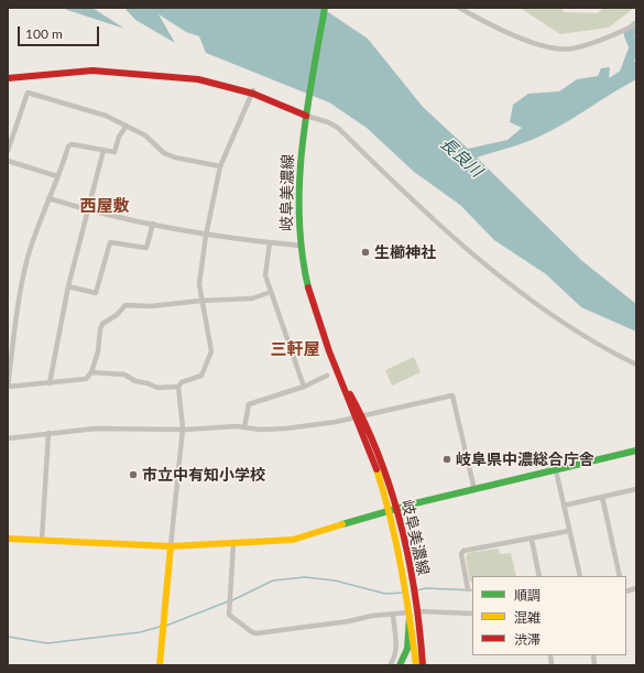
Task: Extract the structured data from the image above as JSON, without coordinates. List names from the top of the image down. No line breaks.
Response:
{"streets":{"main road":["岐阜美濃線"]},"districts":["西屋敷","三軒屋"],"water":["長良川"],"places":["生櫛神社","岐阜県中濃総合庁舎","市立中有知小学校"],"legend":["順調","混雑","渋滞"],"scale_bar":"100 m"}
